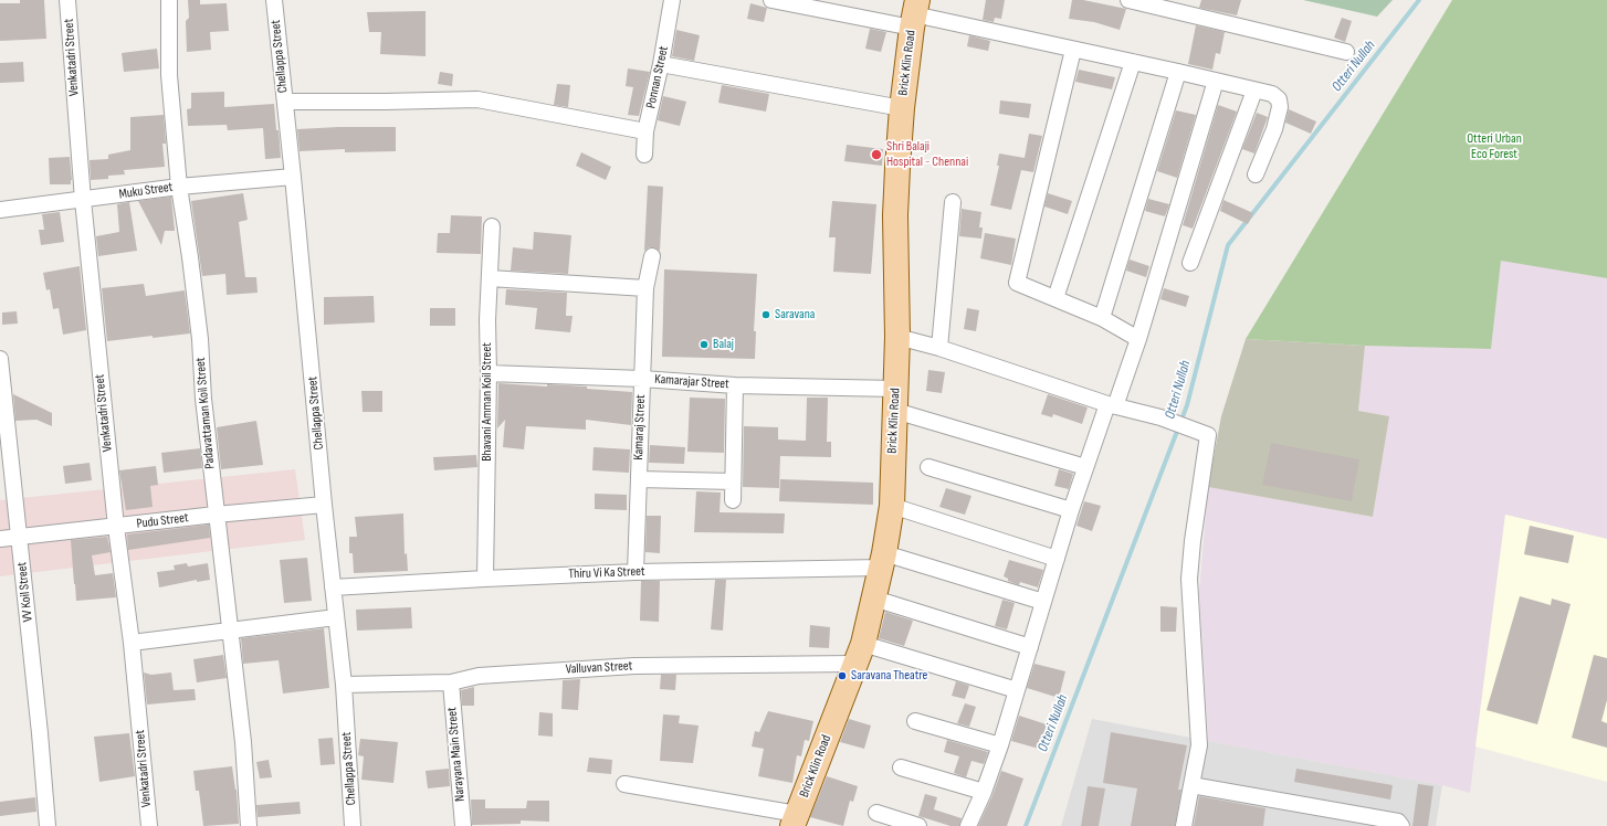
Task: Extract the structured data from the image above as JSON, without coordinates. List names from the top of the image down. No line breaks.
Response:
{"streets":{"main road":["Brick Klin Road"],"street":["Chellappa Street","Venkatadri Street","Ponnan Street","Muku Street","Kamarajar Street","Bhavani Amman Koil Street","Padavattaman Koil Street","Kamaraj Street","Pudu Street","Thiru Vi Ka Street","VV Koil Street","Valluvan Street","Narayana Main Street"]},"crossings":[["Chellappa Street","Muku Street"],["Chellappa Street","Pudu Street"],["Chellappa Street","Thiru Vi Ka Street"],["Chellappa Street","Valluvan Street"],["Venkatadri Street","Muku Street"],["Venkatadri Street","Pudu Street"],["Brick Klin Road","Kamarajar Street"],["Brick Klin Road","Thiru Vi Ka Street"],["Brick Klin Road","Valluvan Street"],["Muku Street","Padavattaman Koil Street"],["Kamarajar Street","Bhavani Amman Koil Street"],["Kamarajar Street","Kamaraj Street"],["Bhavani Amman Koil Street","Thiru Vi Ka Street"],["Padavattaman Koil Street","Pudu Street"],["Kamaraj Street","Thiru Vi Ka Street"],["Pudu Street","VV Koil Street"],["Valluvan Street","Narayana Main Street"]],"water":["Otteri Nullah"],"parks":["Otteri Urban Eco Forest"],"places":["Shri Balaji Hospital - Chennai","Saravana","Balaj","Saravana Theatre"]}
